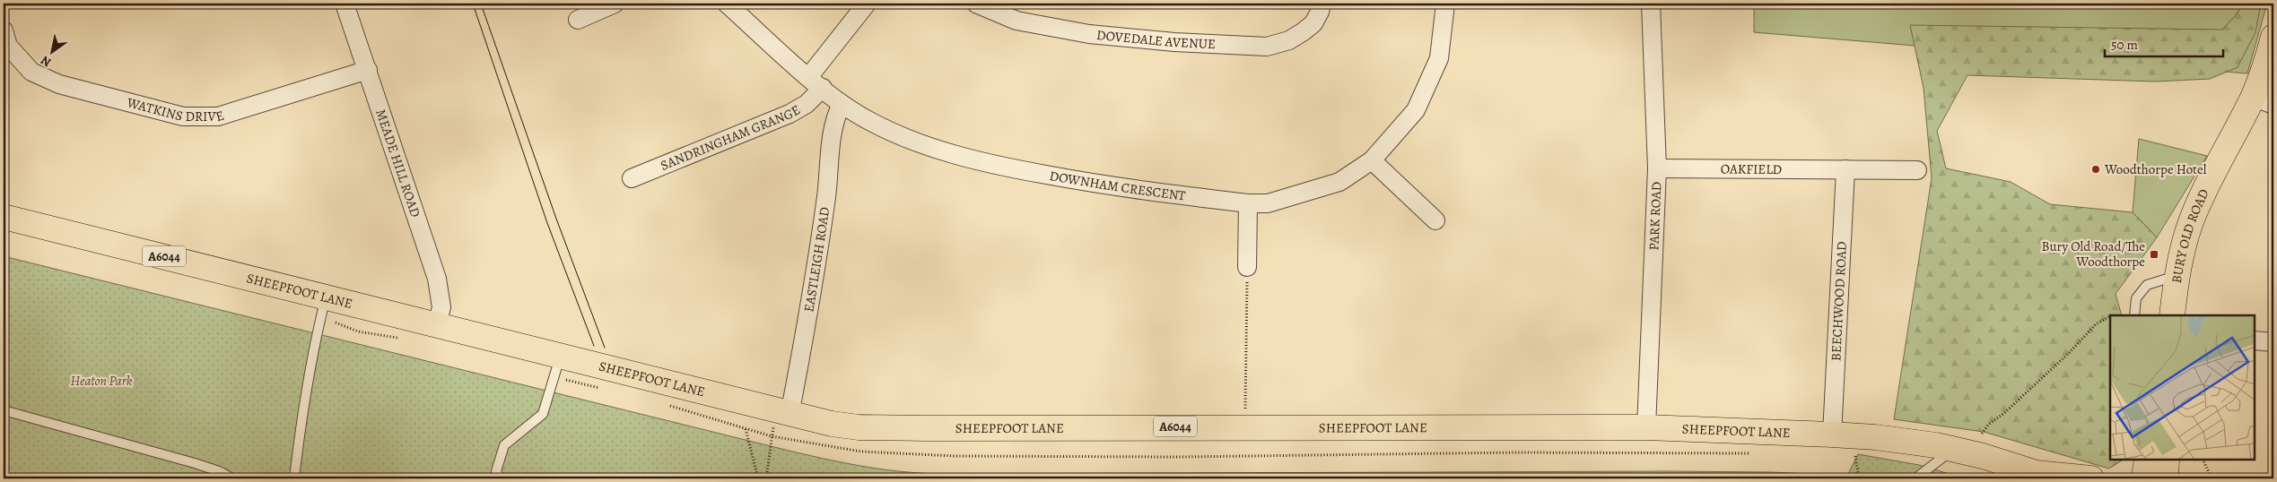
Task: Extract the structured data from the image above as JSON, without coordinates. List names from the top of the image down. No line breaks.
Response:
{"streets":{"main road":["BURY OLD ROAD","A6044","SHEEPFOOT LANE"],"street":["DOVEDALE AVENUE","WATKINS DRIVE","SANDRINGHAM GRANGE","MEADE HILL ROAD","OAKFIELD","DOWNHAM CRESCENT","PARK ROAD","EASTLEIGH ROAD","BEECHWOOD ROAD"]},"crossings":[["WATKINS DRIVE","MEADE HILL ROAD"],["SANDRINGHAM GRANGE","DOWNHAM CRESCENT"],["MEADE HILL ROAD","SHEEPFOOT LANE"],["OAKFIELD","PARK ROAD"],["OAKFIELD","BEECHWOOD ROAD"],["DOWNHAM CRESCENT","EASTLEIGH ROAD"],["PARK ROAD","SHEEPFOOT LANE"],["EASTLEIGH ROAD","SHEEPFOOT LANE"],["SHEEPFOOT LANE","BEECHWOOD ROAD"]],"parks":["Heaton Park"],"places":{"other":["Woodthorpe Hotel"],"transit":["Bury Old Road/The Woodthorpe"]},"scale_bar":"50 m","north":"bottom left"}
